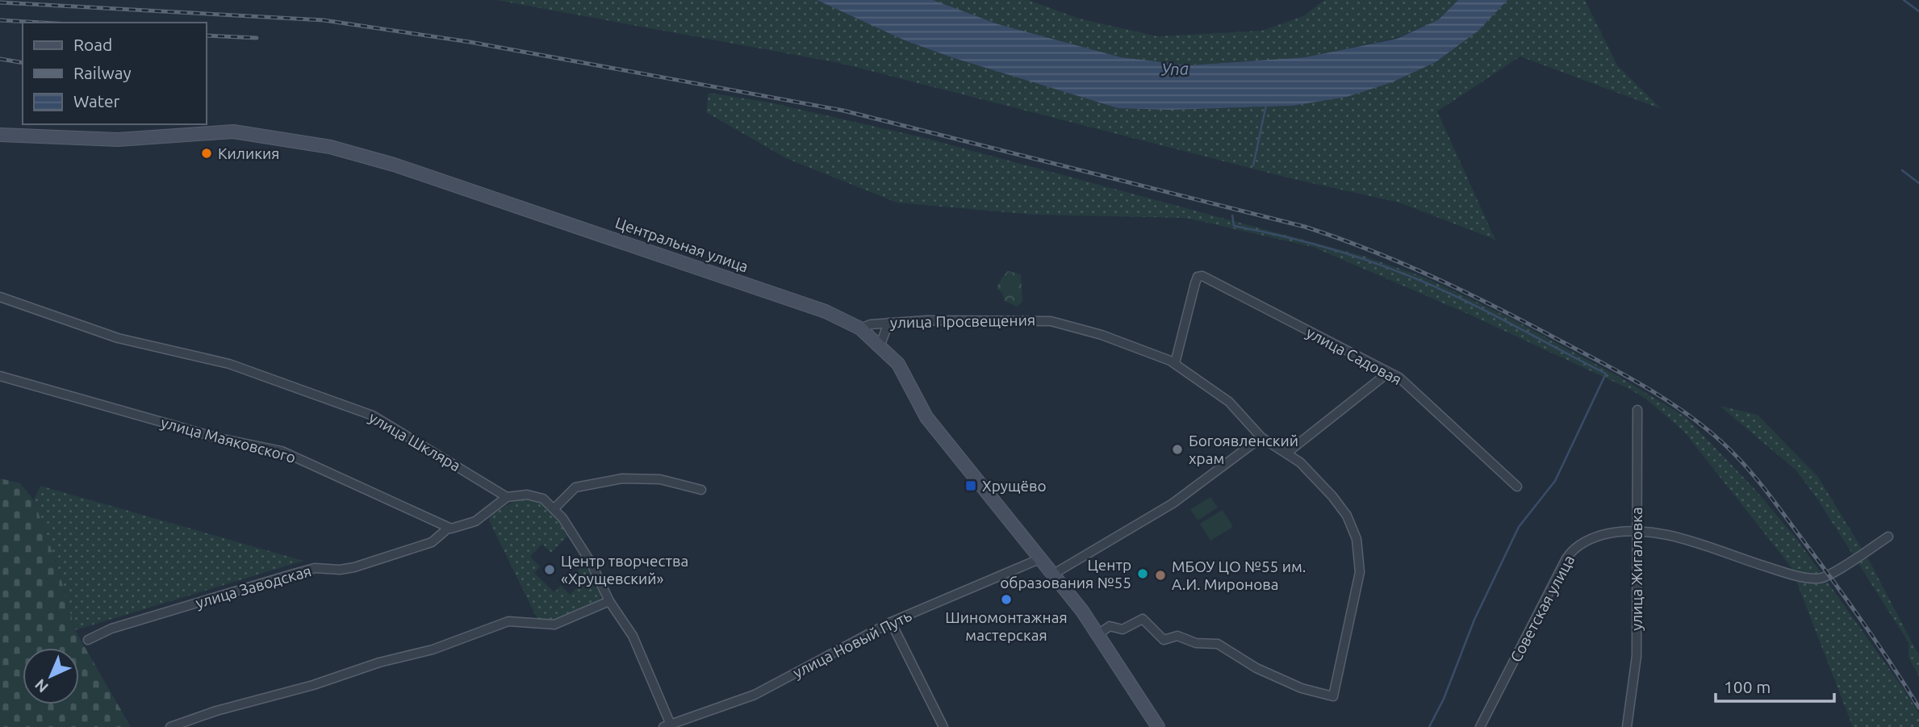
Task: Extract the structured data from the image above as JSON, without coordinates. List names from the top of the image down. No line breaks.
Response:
{"streets":{"main road":["Центральная улица"],"street":["улица Просвещения","улица Садовая","улица Маяковского","улица Шкляра","улица Жигаловка","улица Заводская","Советская улица","улица Новый Путь"]},"crossings":[["Центральная улица","улица Просвещения"],["Центральная улица","улица Новый Путь"],["улица Просвещения","улица Садовая"],["улица Маяковского","улица Заводская"],["улица Жигаловка","Советская улица"]],"water":["Упа"],"places":{"other":["Киликия","Богоявленский храм","Центр творчества «Хрущевский»","Центр образования №55","МБОУ ЦО №55 им. А.И. Миронова","Шиномонтажная мастерская"],"transit":["Хрущёво"]},"legend":["Road","Railway","Water"],"scale_bar":"100 m","north":"bottom left"}
